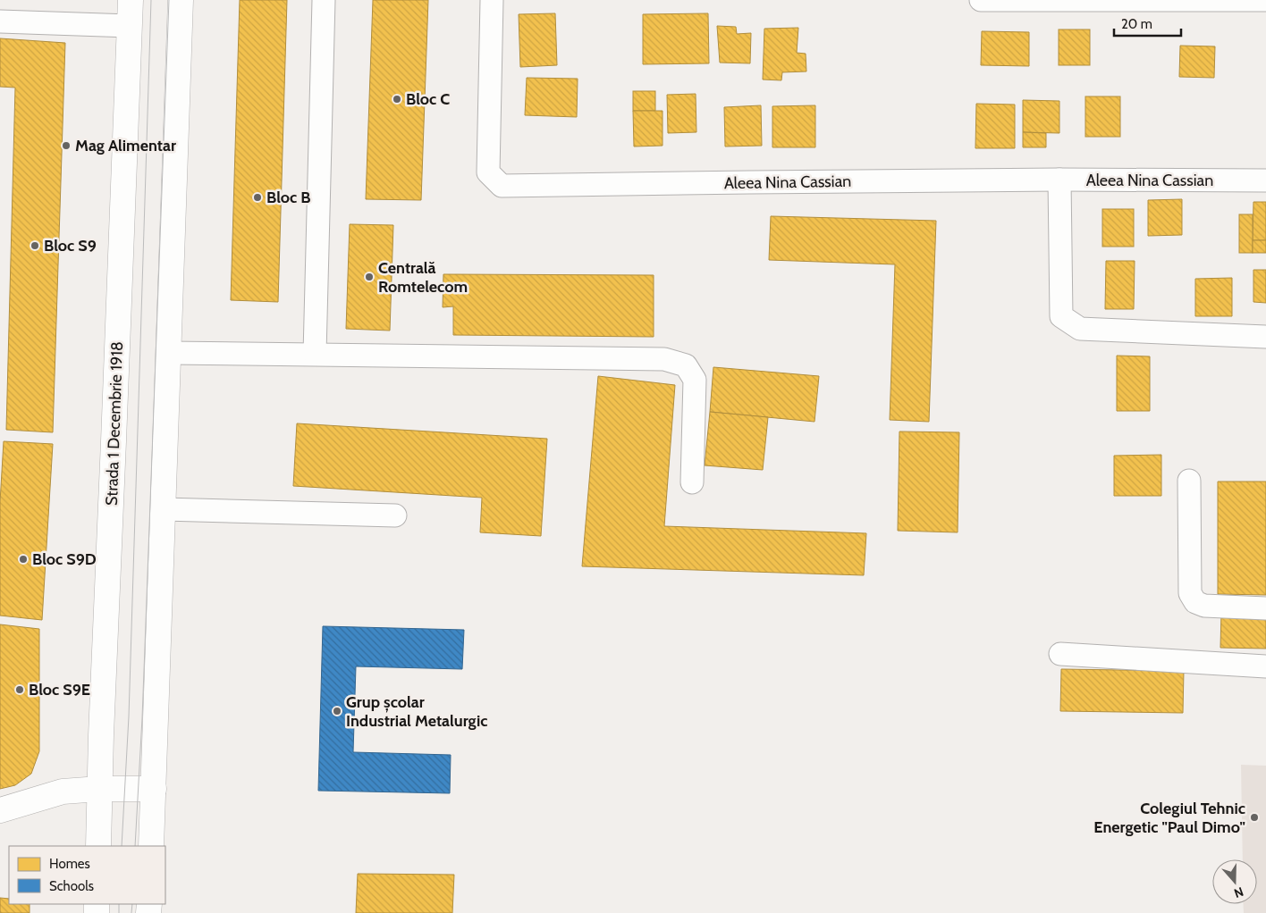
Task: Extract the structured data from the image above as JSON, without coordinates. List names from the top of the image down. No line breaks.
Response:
{"streets":{"main road":["Strada 1 Decembrie 1918"],"street":["Aleea Nina Cassian"]},"places":["Bloc C","Mag Alimentar","Bloc B","Bloc S9","Centrală Romtelecom","Bloc S9D","Bloc S9E","Grup școlar Industrial Metalurgic","Colegiul Tehnic Energetic \"Paul Dimo\""],"legend":["Homes","Schools"],"scale_bar":"20 m","north":"bottom"}
